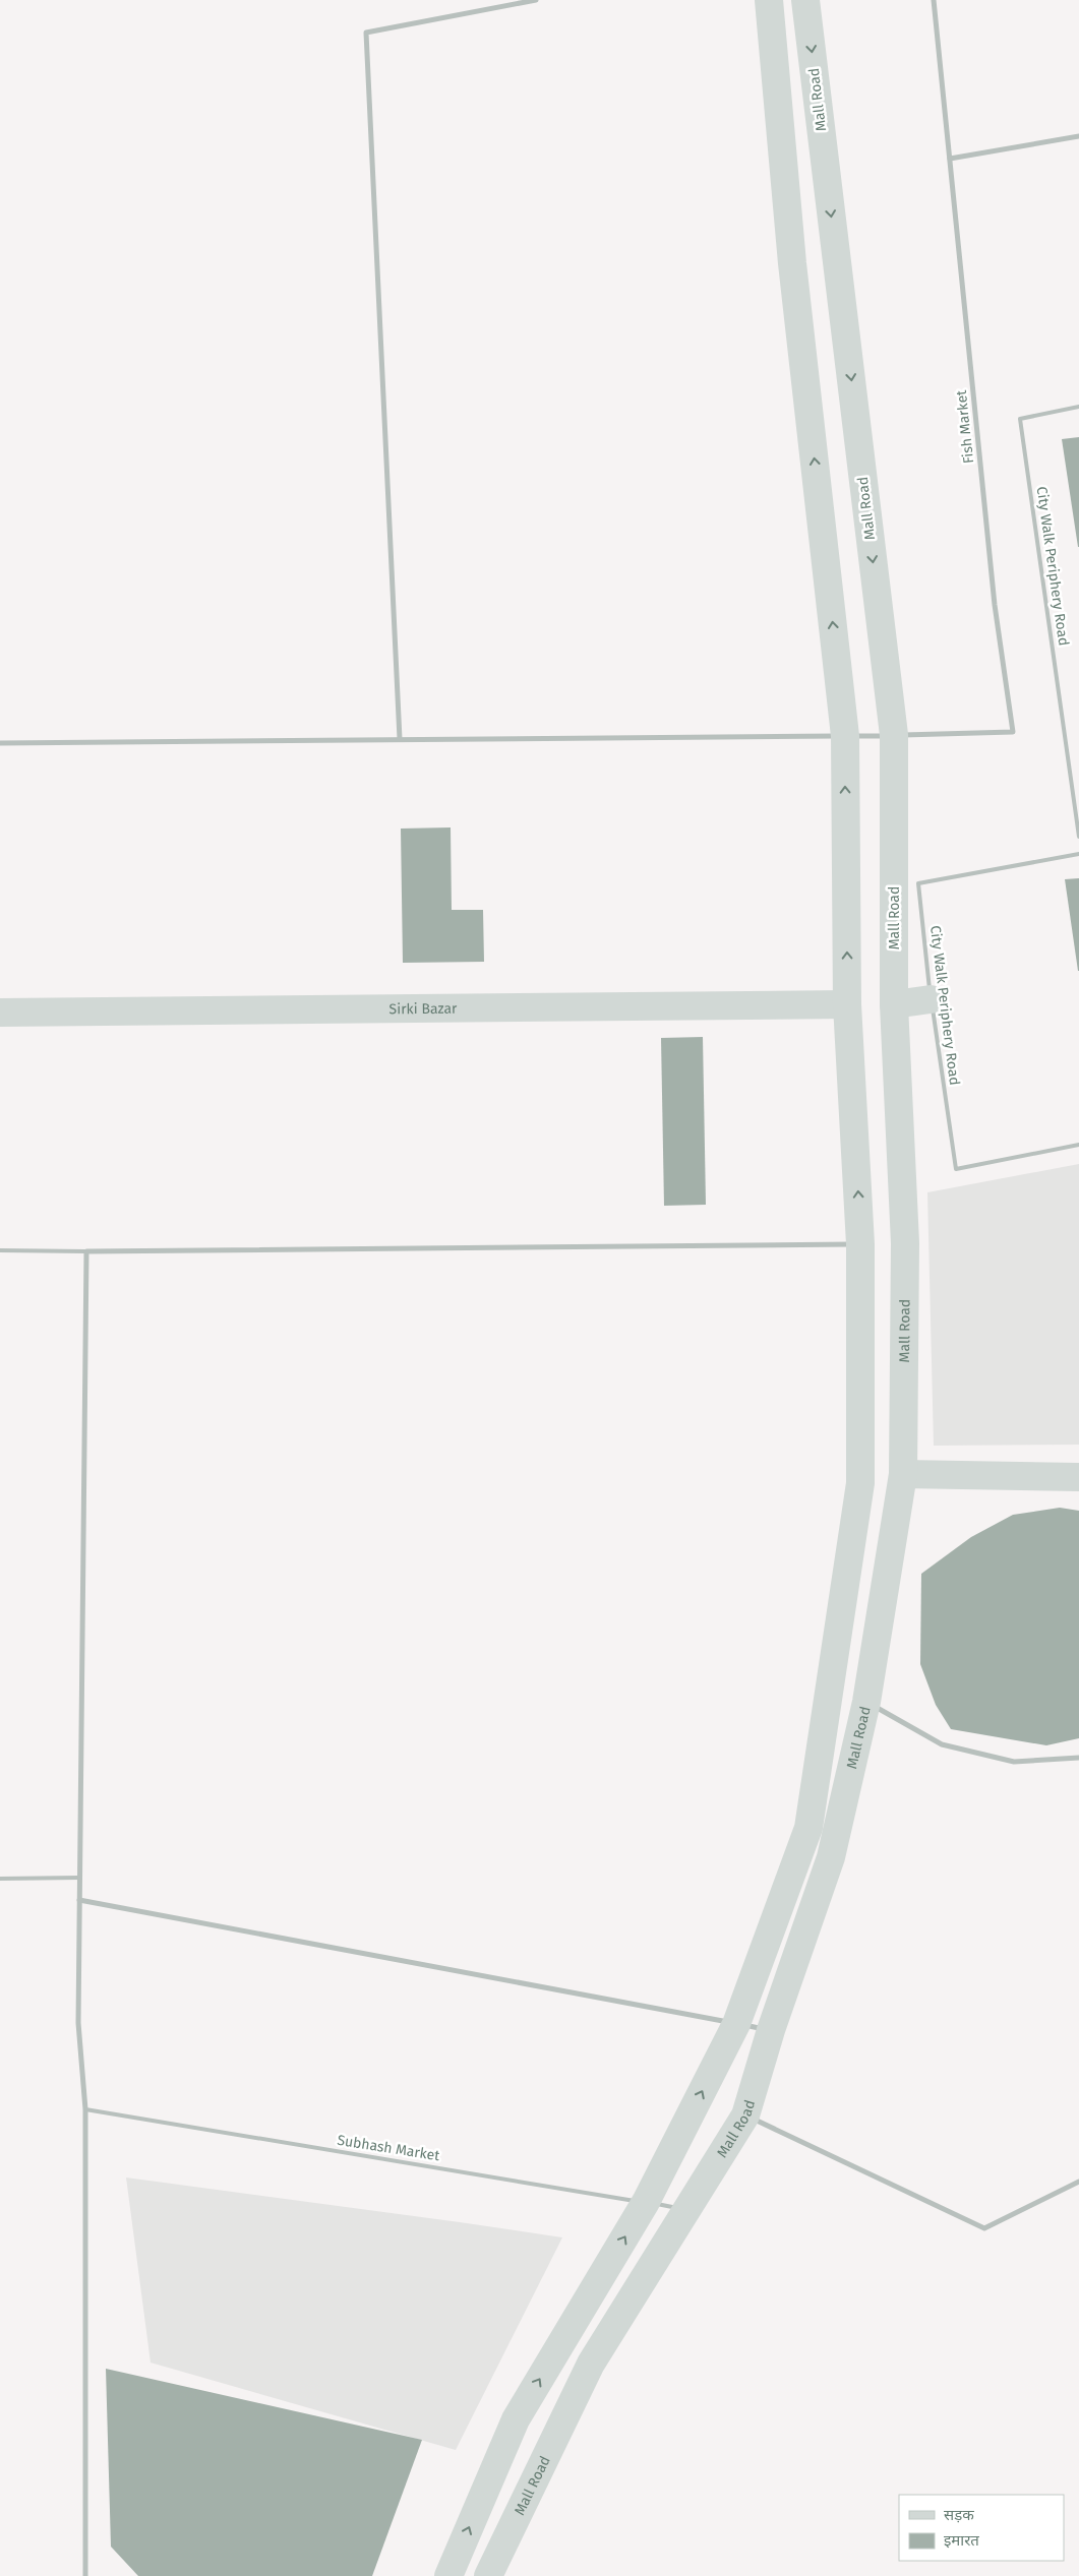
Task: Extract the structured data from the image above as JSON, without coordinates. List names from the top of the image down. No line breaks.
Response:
{"streets":{"main road":["Mall Road","Sirki Bazar"],"street":["Fish Market"],"lane":["City Walk Periphery Road","Subhash Market"]},"crossings":[["Mall Road","Fish Market"],["Mall Road","Subhash Market"]],"legend":["सड़क","इमारत"]}
